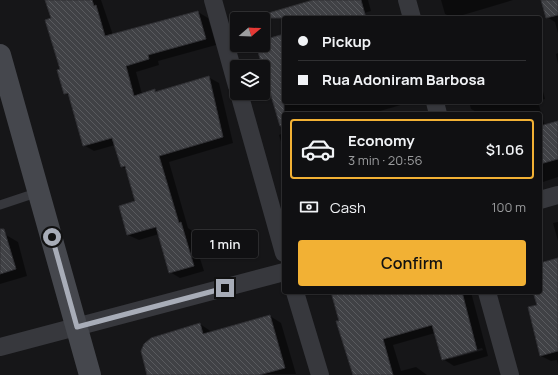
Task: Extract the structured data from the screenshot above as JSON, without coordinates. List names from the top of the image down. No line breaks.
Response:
{"north":"right","page":{"banner":["Pickup","Rua Adoniram Barbosa"],"list":[{"name":"Economy","note":"3 min · 20:56","value":"$1.06"}],"pay":["Cash","100 m"],"bubble":"1 min","buttons":"Confirm"}}
